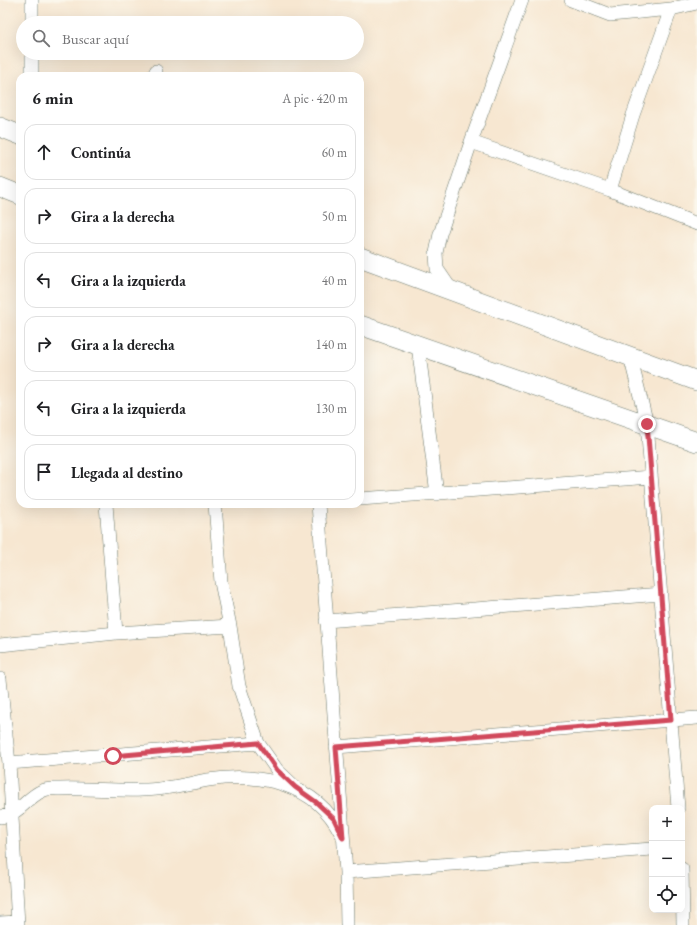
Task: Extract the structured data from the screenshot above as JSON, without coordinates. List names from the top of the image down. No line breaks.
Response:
{"page":{"search":"Buscar aquí","heading":["6 min","A pie · 420 m"],"list":[["Continúa","60 m"],["Gira a la derecha","50 m"],["Gira a la izquierda","40 m"],["Gira a la derecha","140 m"],["Gira a la izquierda","130 m"],"Llegada al destino"],"map_buttons":["+","−"]}}
